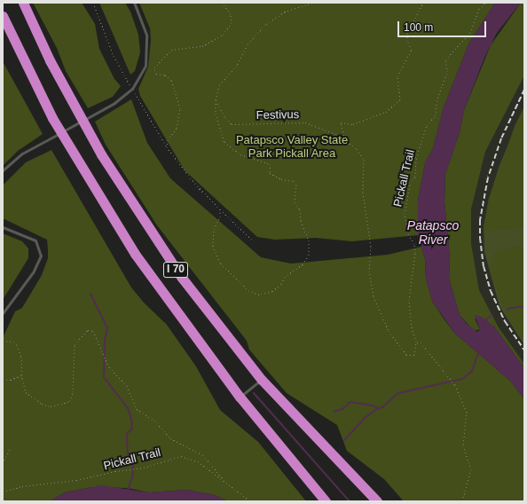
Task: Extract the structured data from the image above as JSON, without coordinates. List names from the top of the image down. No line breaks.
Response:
{"streets":{"highway":["I 70"],"path":["Festivus","Pickall Trail"]},"crossings":[["Festivus","Pickall Trail"]],"water":["Patapsco River"],"parks":["Patapsco Valley State Park Pickall Area"],"scale_bar":"100 m"}
